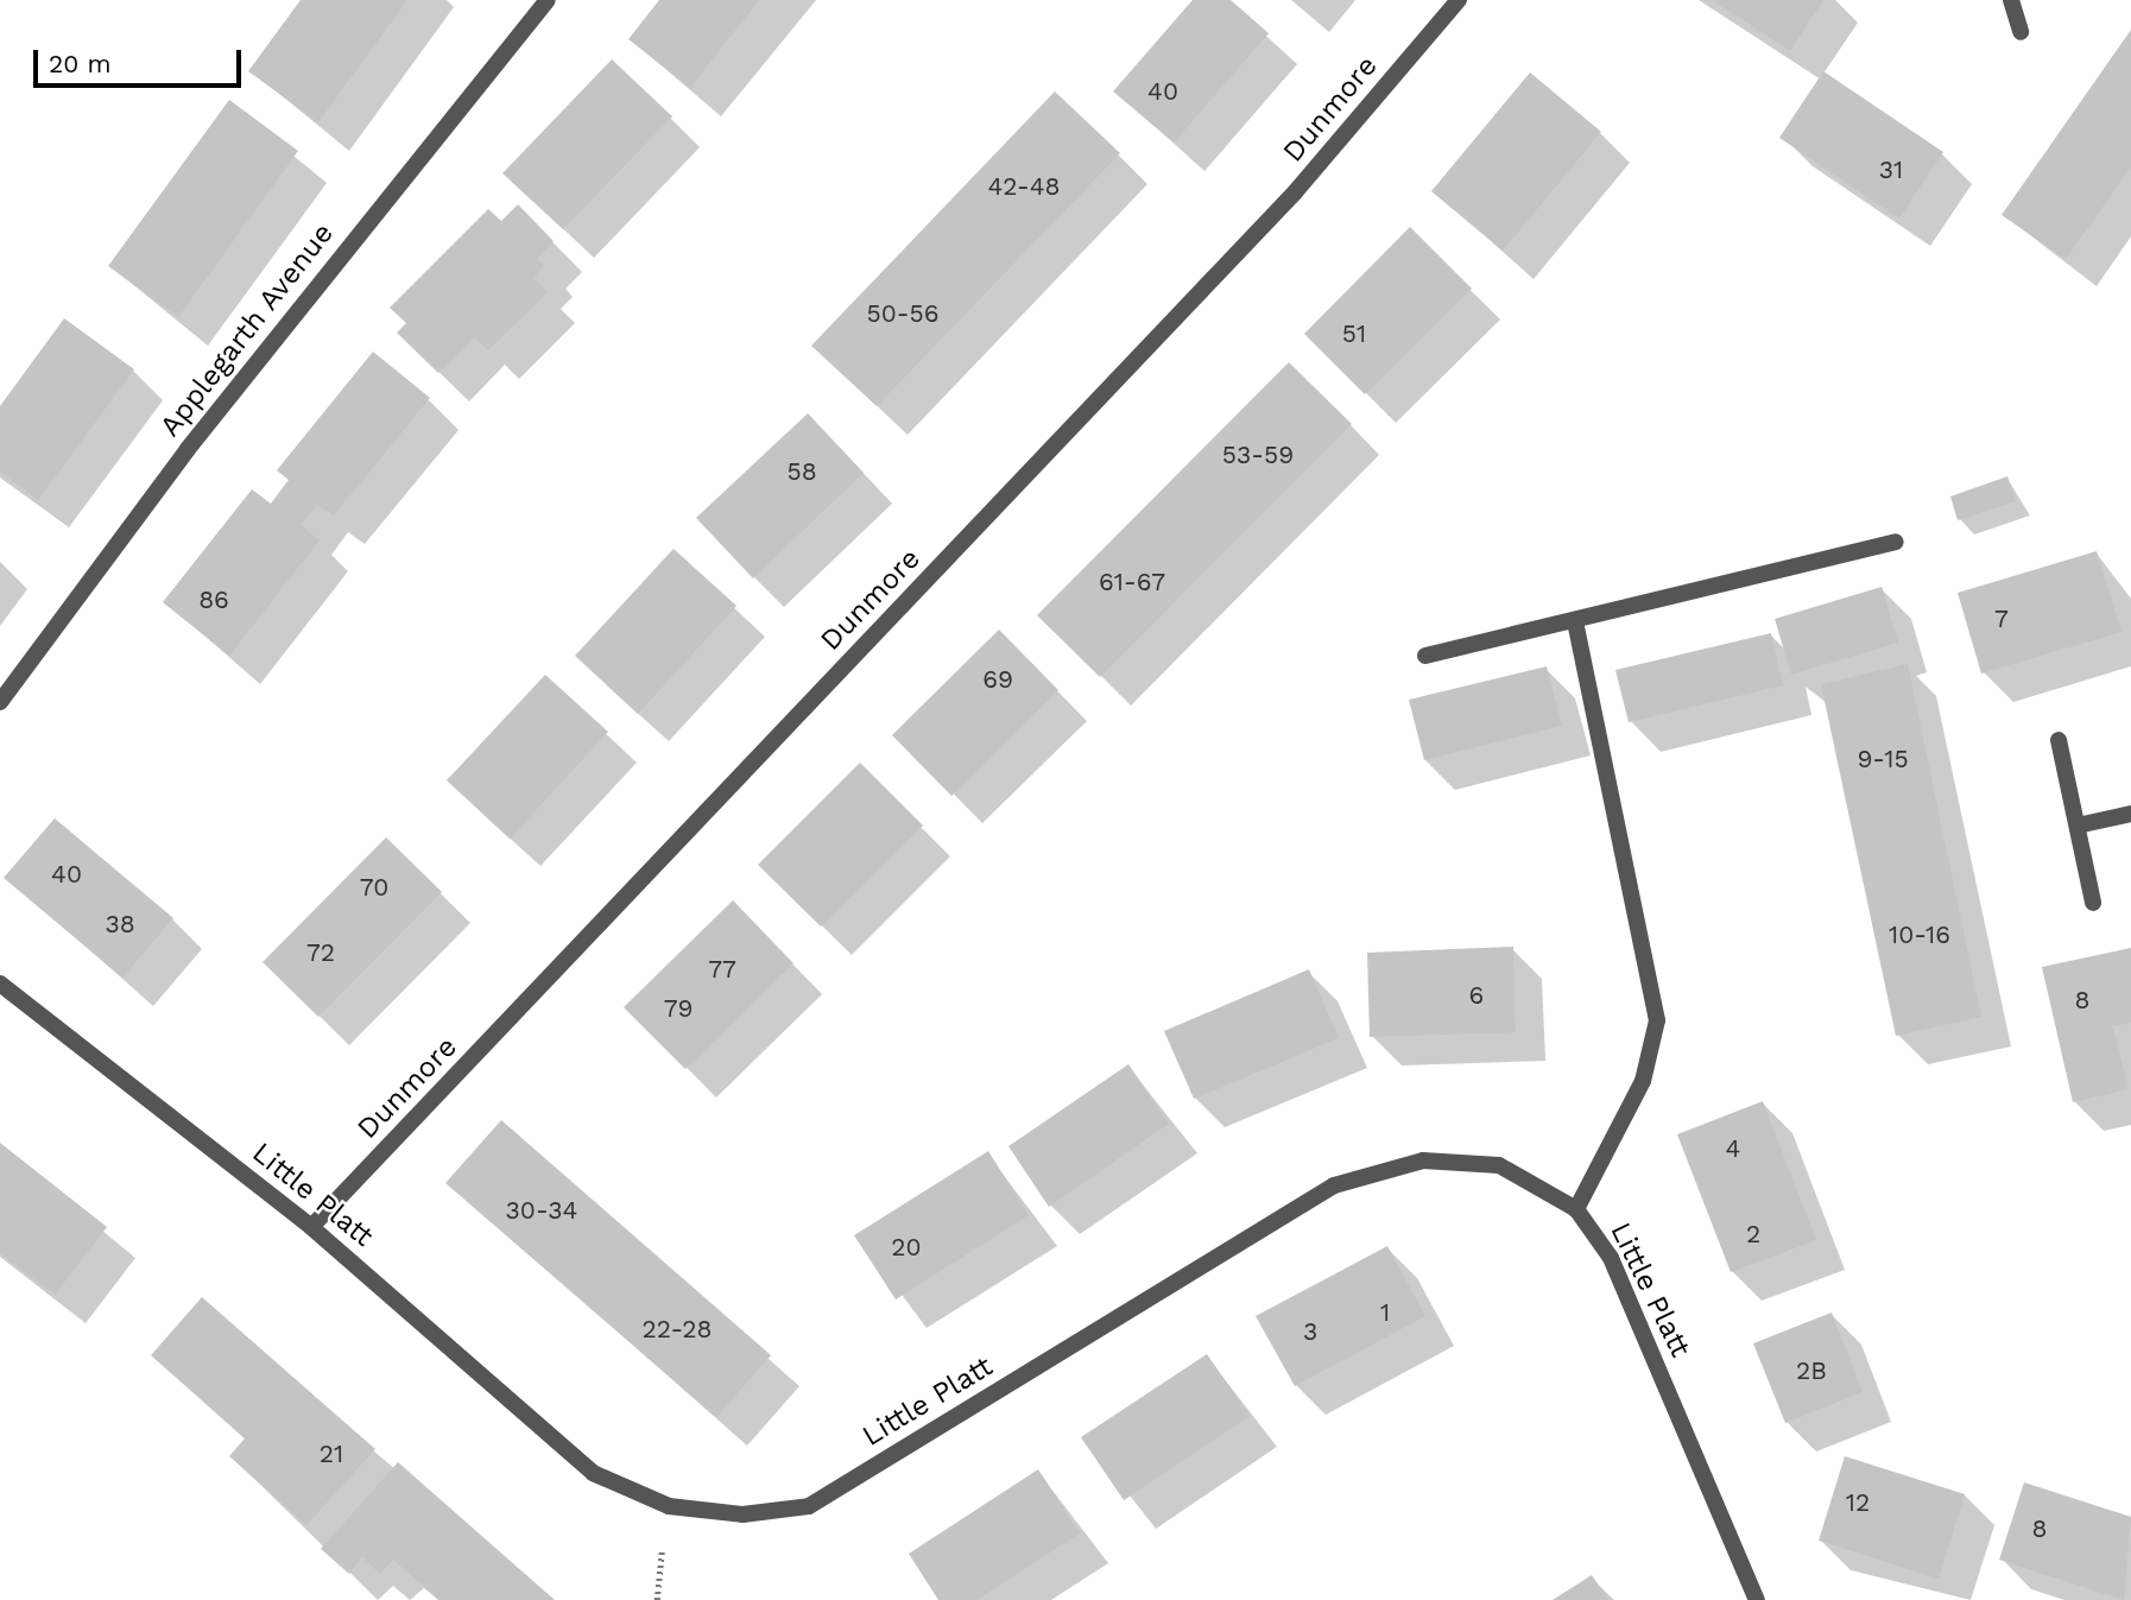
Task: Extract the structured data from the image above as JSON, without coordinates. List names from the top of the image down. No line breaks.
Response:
{"streets":{"street":["Dunmore","Applegarth Avenue","Little Platt"]},"crossings":[["Dunmore","Little Platt"]],"house_numbers":["40","31","42-48","50-56","51","53-59","58","61-67","86","7","69","9-15","40","70","38","10-16","72","77","6","8","79","4","30-34","2","20","1","22-28","3","2B","21","12","8"],"scale_bar":"20 m"}
